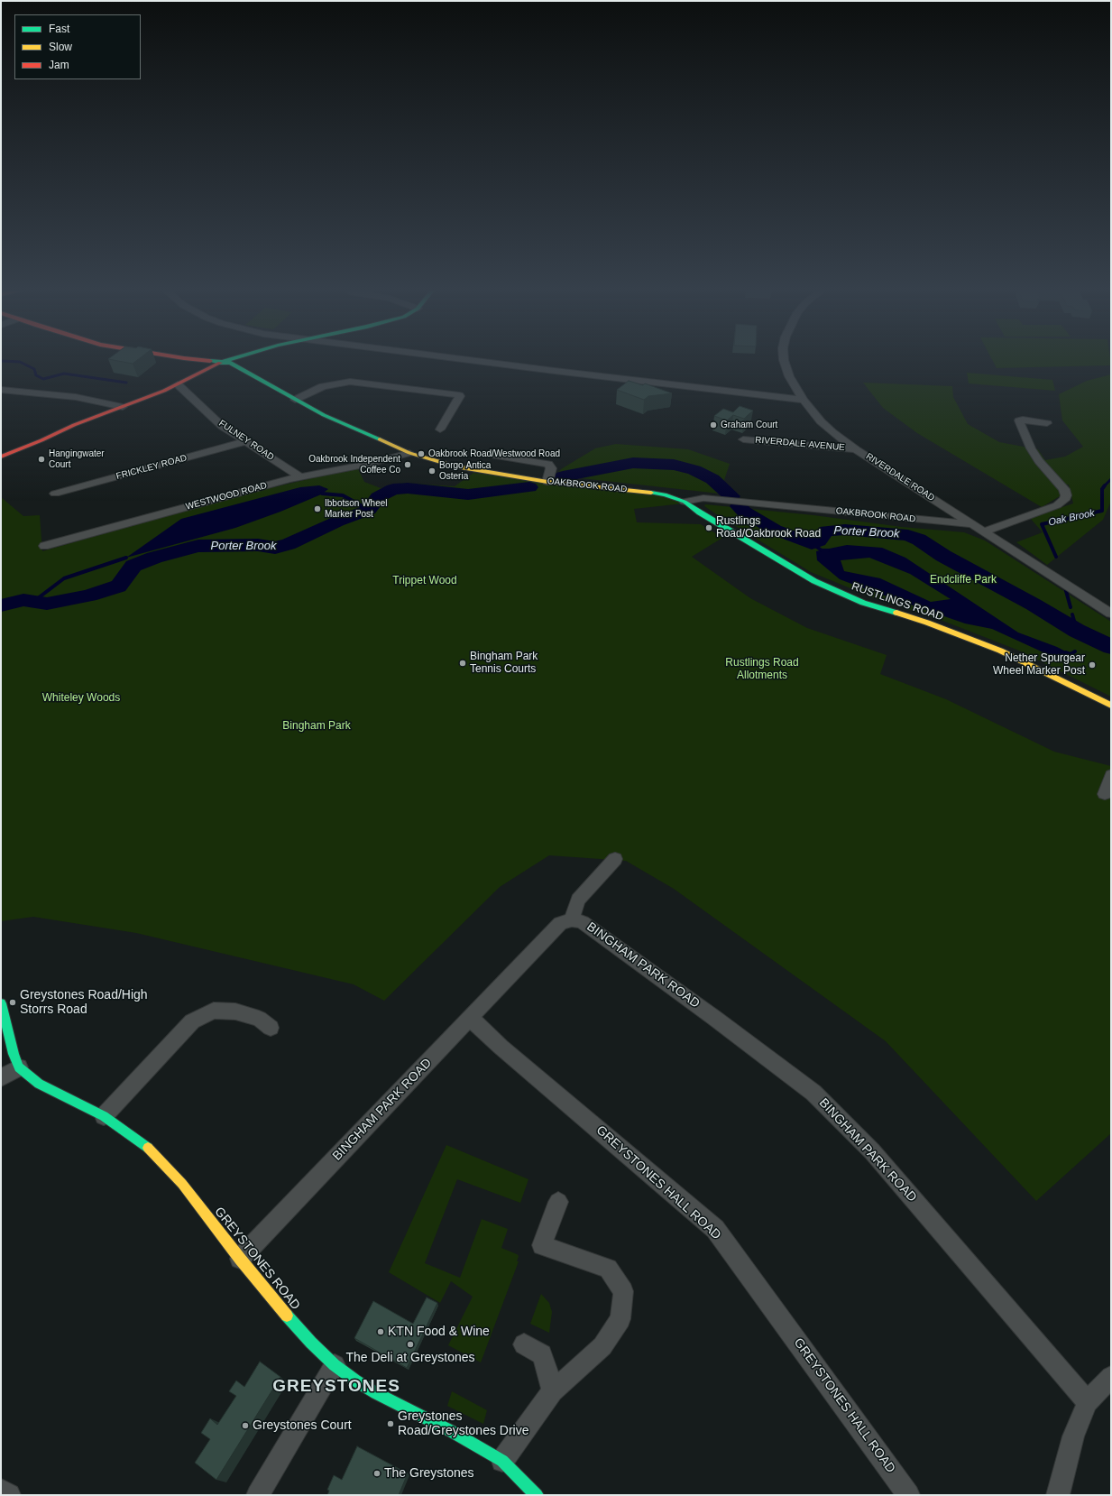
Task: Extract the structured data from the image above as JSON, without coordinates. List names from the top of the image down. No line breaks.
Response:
{"streets":{"street":["FULNEY ROAD","RIVERDALE AVENUE","FRICKLEY ROAD","RIVERDALE ROAD","OAKBROOK ROAD","WESTWOOD ROAD","RUSTLINGS ROAD","BINGHAM PARK ROAD","GREYSTONES HALL ROAD","GREYSTONES ROAD"]},"crossings":[["FULNEY ROAD","FRICKLEY ROAD"],["FULNEY ROAD","WESTWOOD ROAD"],["RIVERDALE AVENUE","RIVERDALE ROAD"],["RIVERDALE ROAD","OAKBROOK ROAD"],["OAKBROOK ROAD","WESTWOOD ROAD"],["OAKBROOK ROAD","RUSTLINGS ROAD"],["BINGHAM PARK ROAD","GREYSTONES HALL ROAD"],["BINGHAM PARK ROAD","GREYSTONES ROAD"]],"districts":["GREYSTONES"],"water":["Oak Brook","Porter Brook"],"parks":["Endcliffe Park","Trippet Wood","Rustlings Road Allotments","Whiteley Woods","Bingham Park"],"places":["Graham Court","Oakbrook Road/Westwood Road","Hangingwater Court","Oakbrook Independent Coffee Co","Borgo Antica Osteria","Ibbotson Wheel Marker Post","Rustlings Road/Oakbrook Road","Bingham Park Tennis Courts","Nether Spurgear Wheel Marker Post","Greystones Road/High Storrs Road","KTN Food & Wine","The Deli at Greystones","Greystones Road/Greystones Drive","Greystones Court","The Greystones"],"legend":["Fast","Slow","Jam"]}
